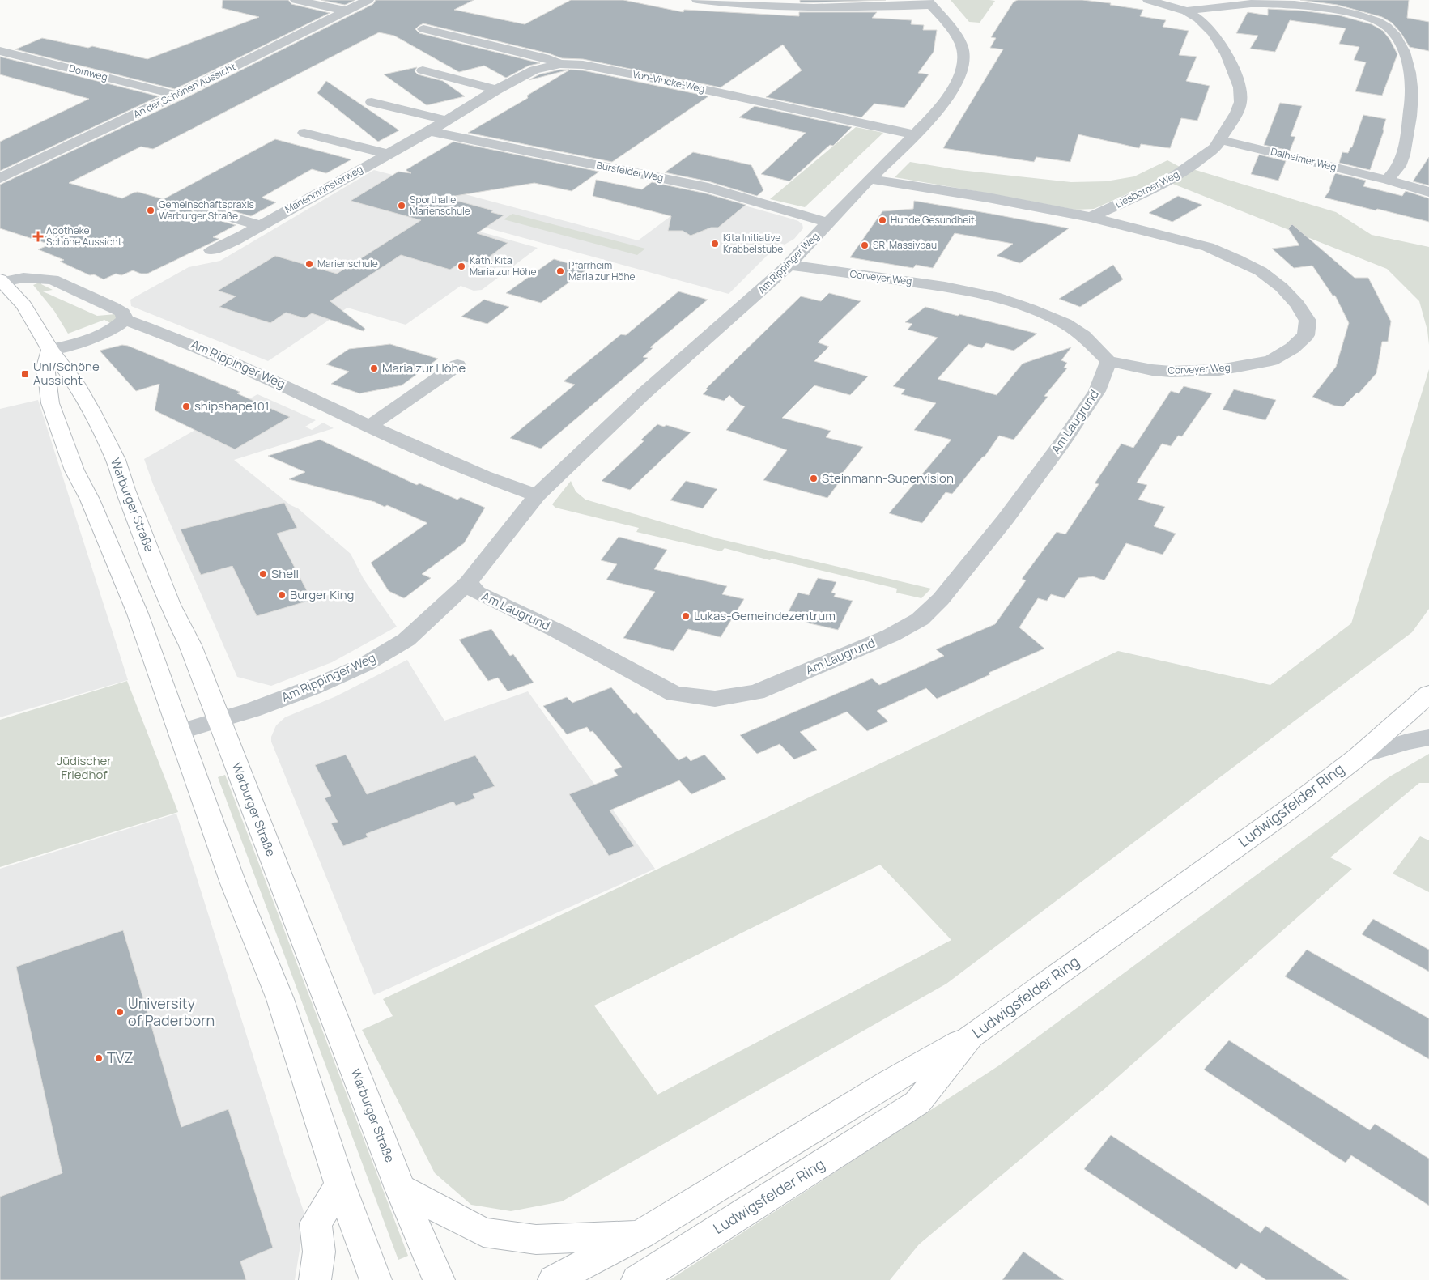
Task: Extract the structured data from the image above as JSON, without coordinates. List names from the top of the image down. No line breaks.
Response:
{"streets":{"main road":["Warburger Straße","Ludwigsfelder Ring"],"street":["Domweg","Von-Vincke-Weg","An der Schönen Aussicht","Dalheimer Weg","Bursfelder Weg","Marienmünsterweg","Liesborner Weg","Am Rippinger Weg","Corveyer Weg","Am Laugrund"]},"crossings":[["Domweg","An der Schönen Aussicht"],["Von-Vincke-Weg","Marienmünsterweg"],["Von-Vincke-Weg","Am Rippinger Weg"],["Dalheimer Weg","Liesborner Weg"],["Bursfelder Weg","Marienmünsterweg"],["Bursfelder Weg","Am Rippinger Weg"],["Liesborner Weg","Corveyer Weg"],["Am Rippinger Weg","Corveyer Weg"],["Am Rippinger Weg","Am Laugrund"],["Am Rippinger Weg","Warburger Straße"],["Corveyer Weg","Am Laugrund"]],"parks":["Jüdischer Friedhof"],"places":{"other":["Sporthalle Marienschule","Gemeinschaftspraxis Warburger Straße","Hunde Gesundheit","Kita Initiative Krabbelstube","SR-Massivbau","Marienschule","Kath. Kita Maria zur Höhe","Pfarrheim Maria zur Höhe","Maria zur Höhe","shipshape101","Steinmann-Supervision","Shell","Burger King","Lukas-Gemeindezentrum","University of Paderborn","TVZ"],"health":["Apotheke Schöne Aussicht"],"transit":["Uni/Schöne Aussicht"]}}
